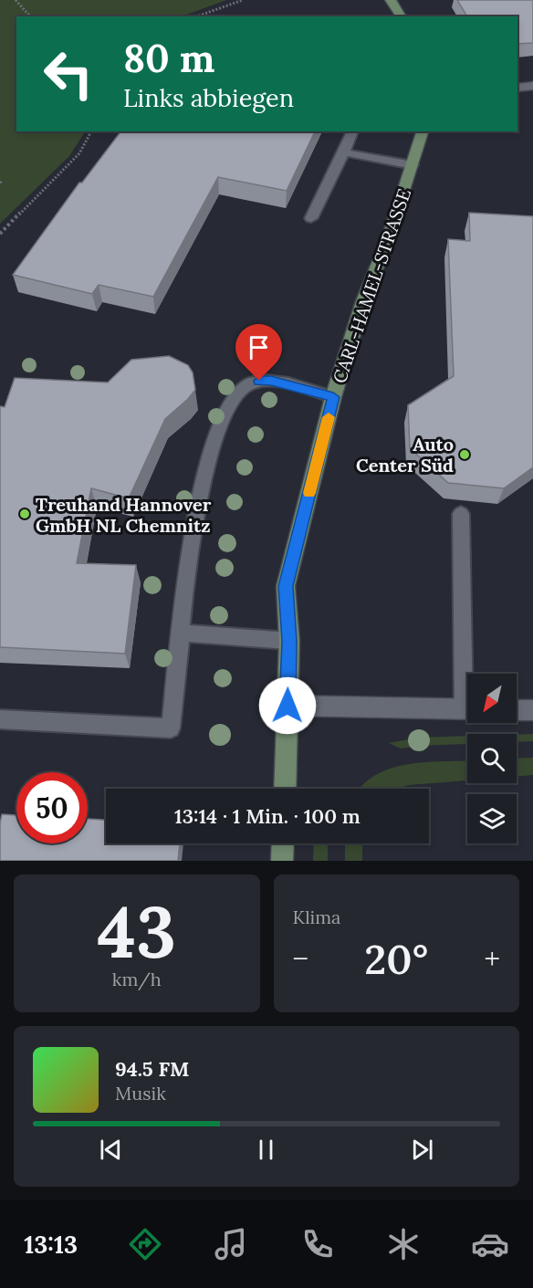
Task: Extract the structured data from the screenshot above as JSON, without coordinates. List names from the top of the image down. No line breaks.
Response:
{"streets":{"main road":["CARL-HAMEL-STRASSE"]},"places":["Auto Center Süd","Treuhand Hannover GmbH NL Chemnitz"],"north":"bottom left","page":{"turn":["80 m","Links abbiegen"],"limit":"50","trip":"13:14 · 1 Min. · 100 m","tile":[["43","km/h"],"Klima"],"heat":["−","20°","+"],"song":["94.5 FM","Musik"],"tabs":"13:13"}}
